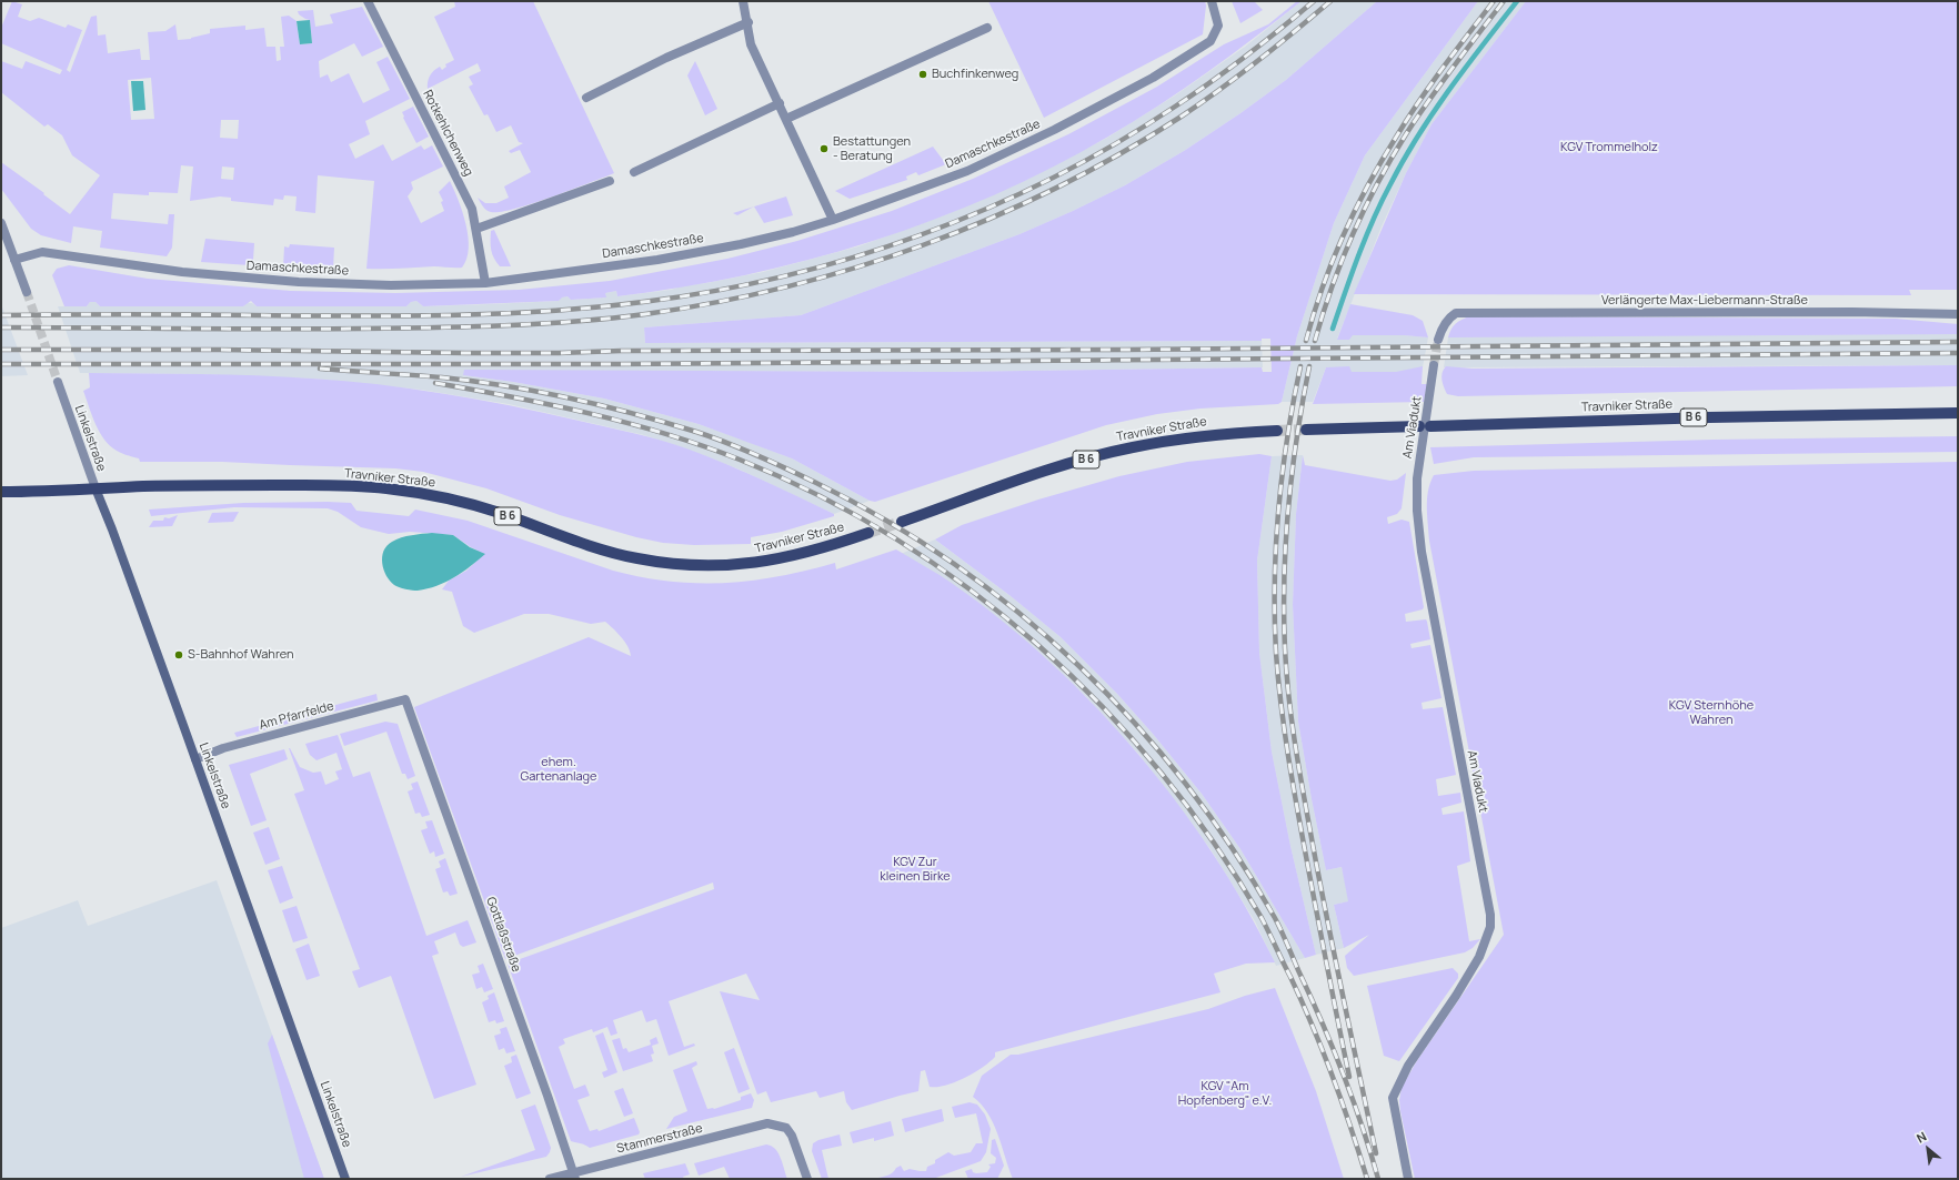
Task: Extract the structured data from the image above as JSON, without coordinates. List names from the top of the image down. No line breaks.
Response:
{"streets":{"main road":["Travniker Straße","B 6","Linkelstraße"],"street":["Rotkehlchenweg","Damaschkestraße","Verlängerte Max-Liebermann-Straße","Am Viadukt","Am Pfarrfelde","Gottlaßstraße","Stammerstraße"]},"crossings":[["Rotkehlchenweg","Damaschkestraße"],["Travniker Straße","Linkelstraße"],["Linkelstraße","Am Pfarrfelde"],["Am Pfarrfelde","Gottlaßstraße"],["Gottlaßstraße","Stammerstraße"]],"parks":["KGV Trommelholz","KGV Sternhöhe Wahren","ehem. Gartenanlage","KGV Zur kleinen Birke","KGV \"Am Hopfenberg\" e.V."],"places":["Buchfinkenweg","Bestattungen - Beratung","S-Bahnhof Wahren"],"north":"top left"}
